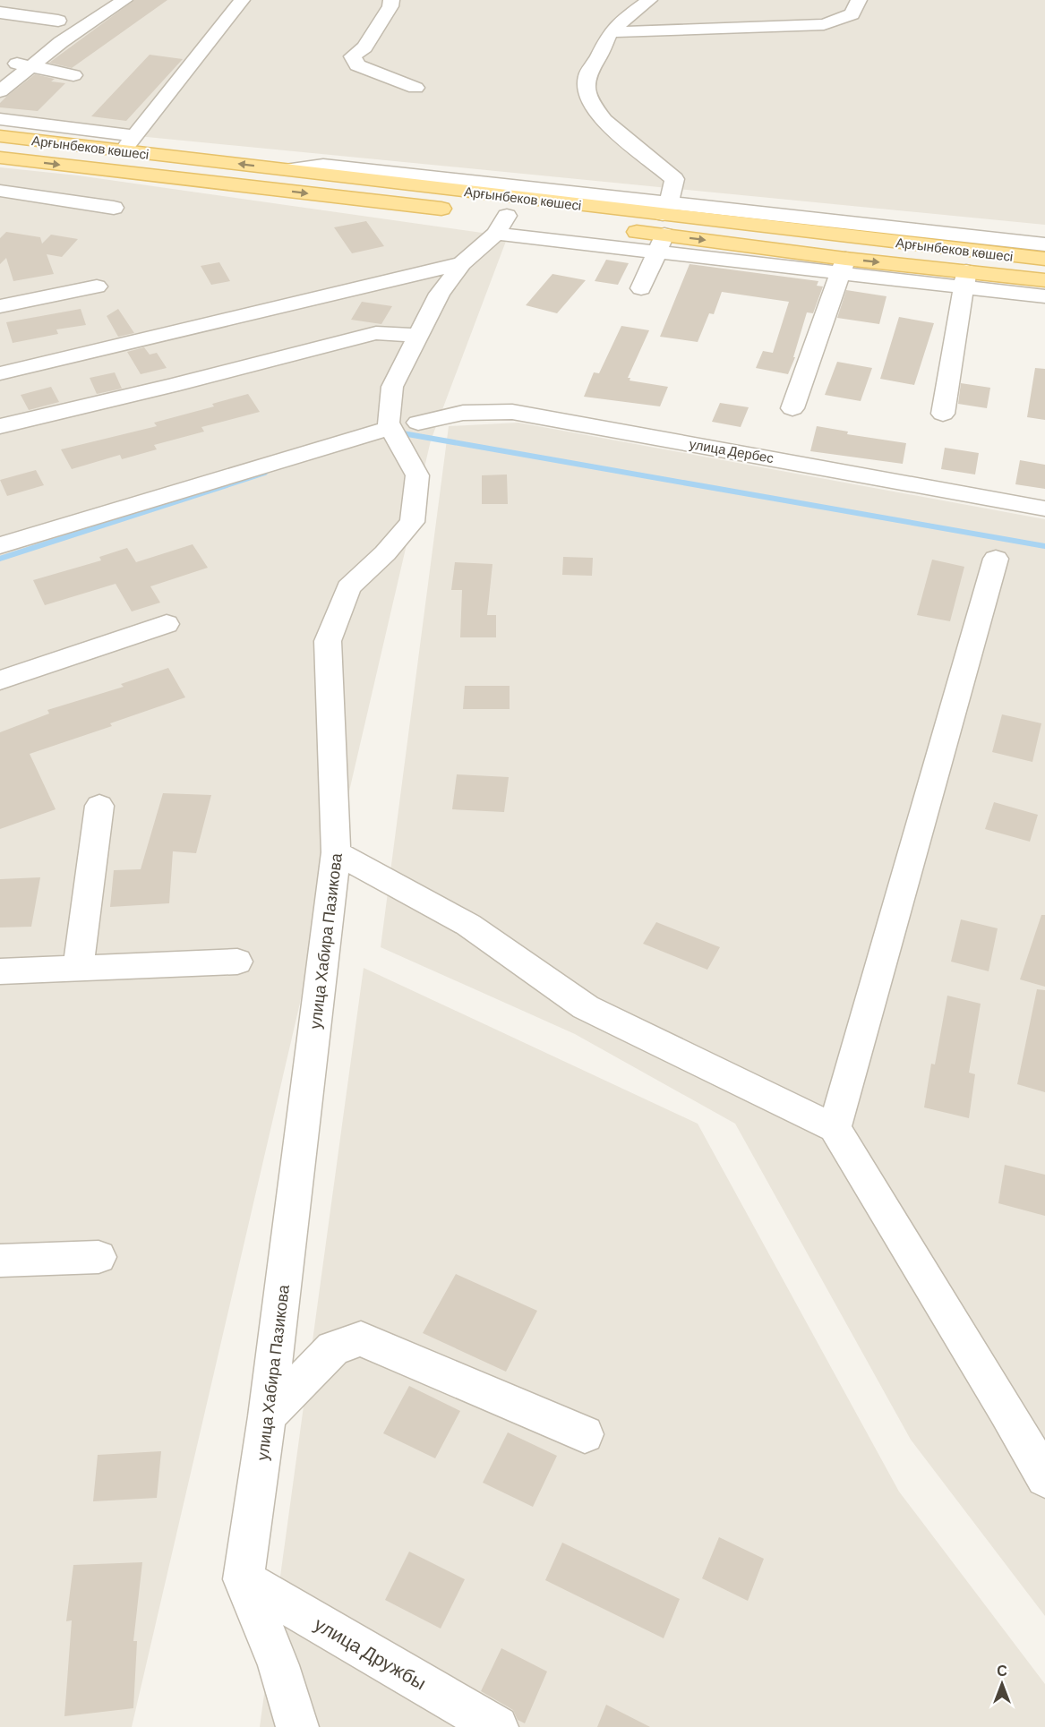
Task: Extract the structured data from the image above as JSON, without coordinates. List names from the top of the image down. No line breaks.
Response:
{"streets":{"main road":["Арғынбеков көшесі"],"street":["улица Дербес","улица Хабира Пазикова","улица Дружбы"]},"crossings":[["улица Дербес","улица Хабира Пазикова"],["улица Хабира Пазикова","улица Дружбы"]],"north":"top"}
